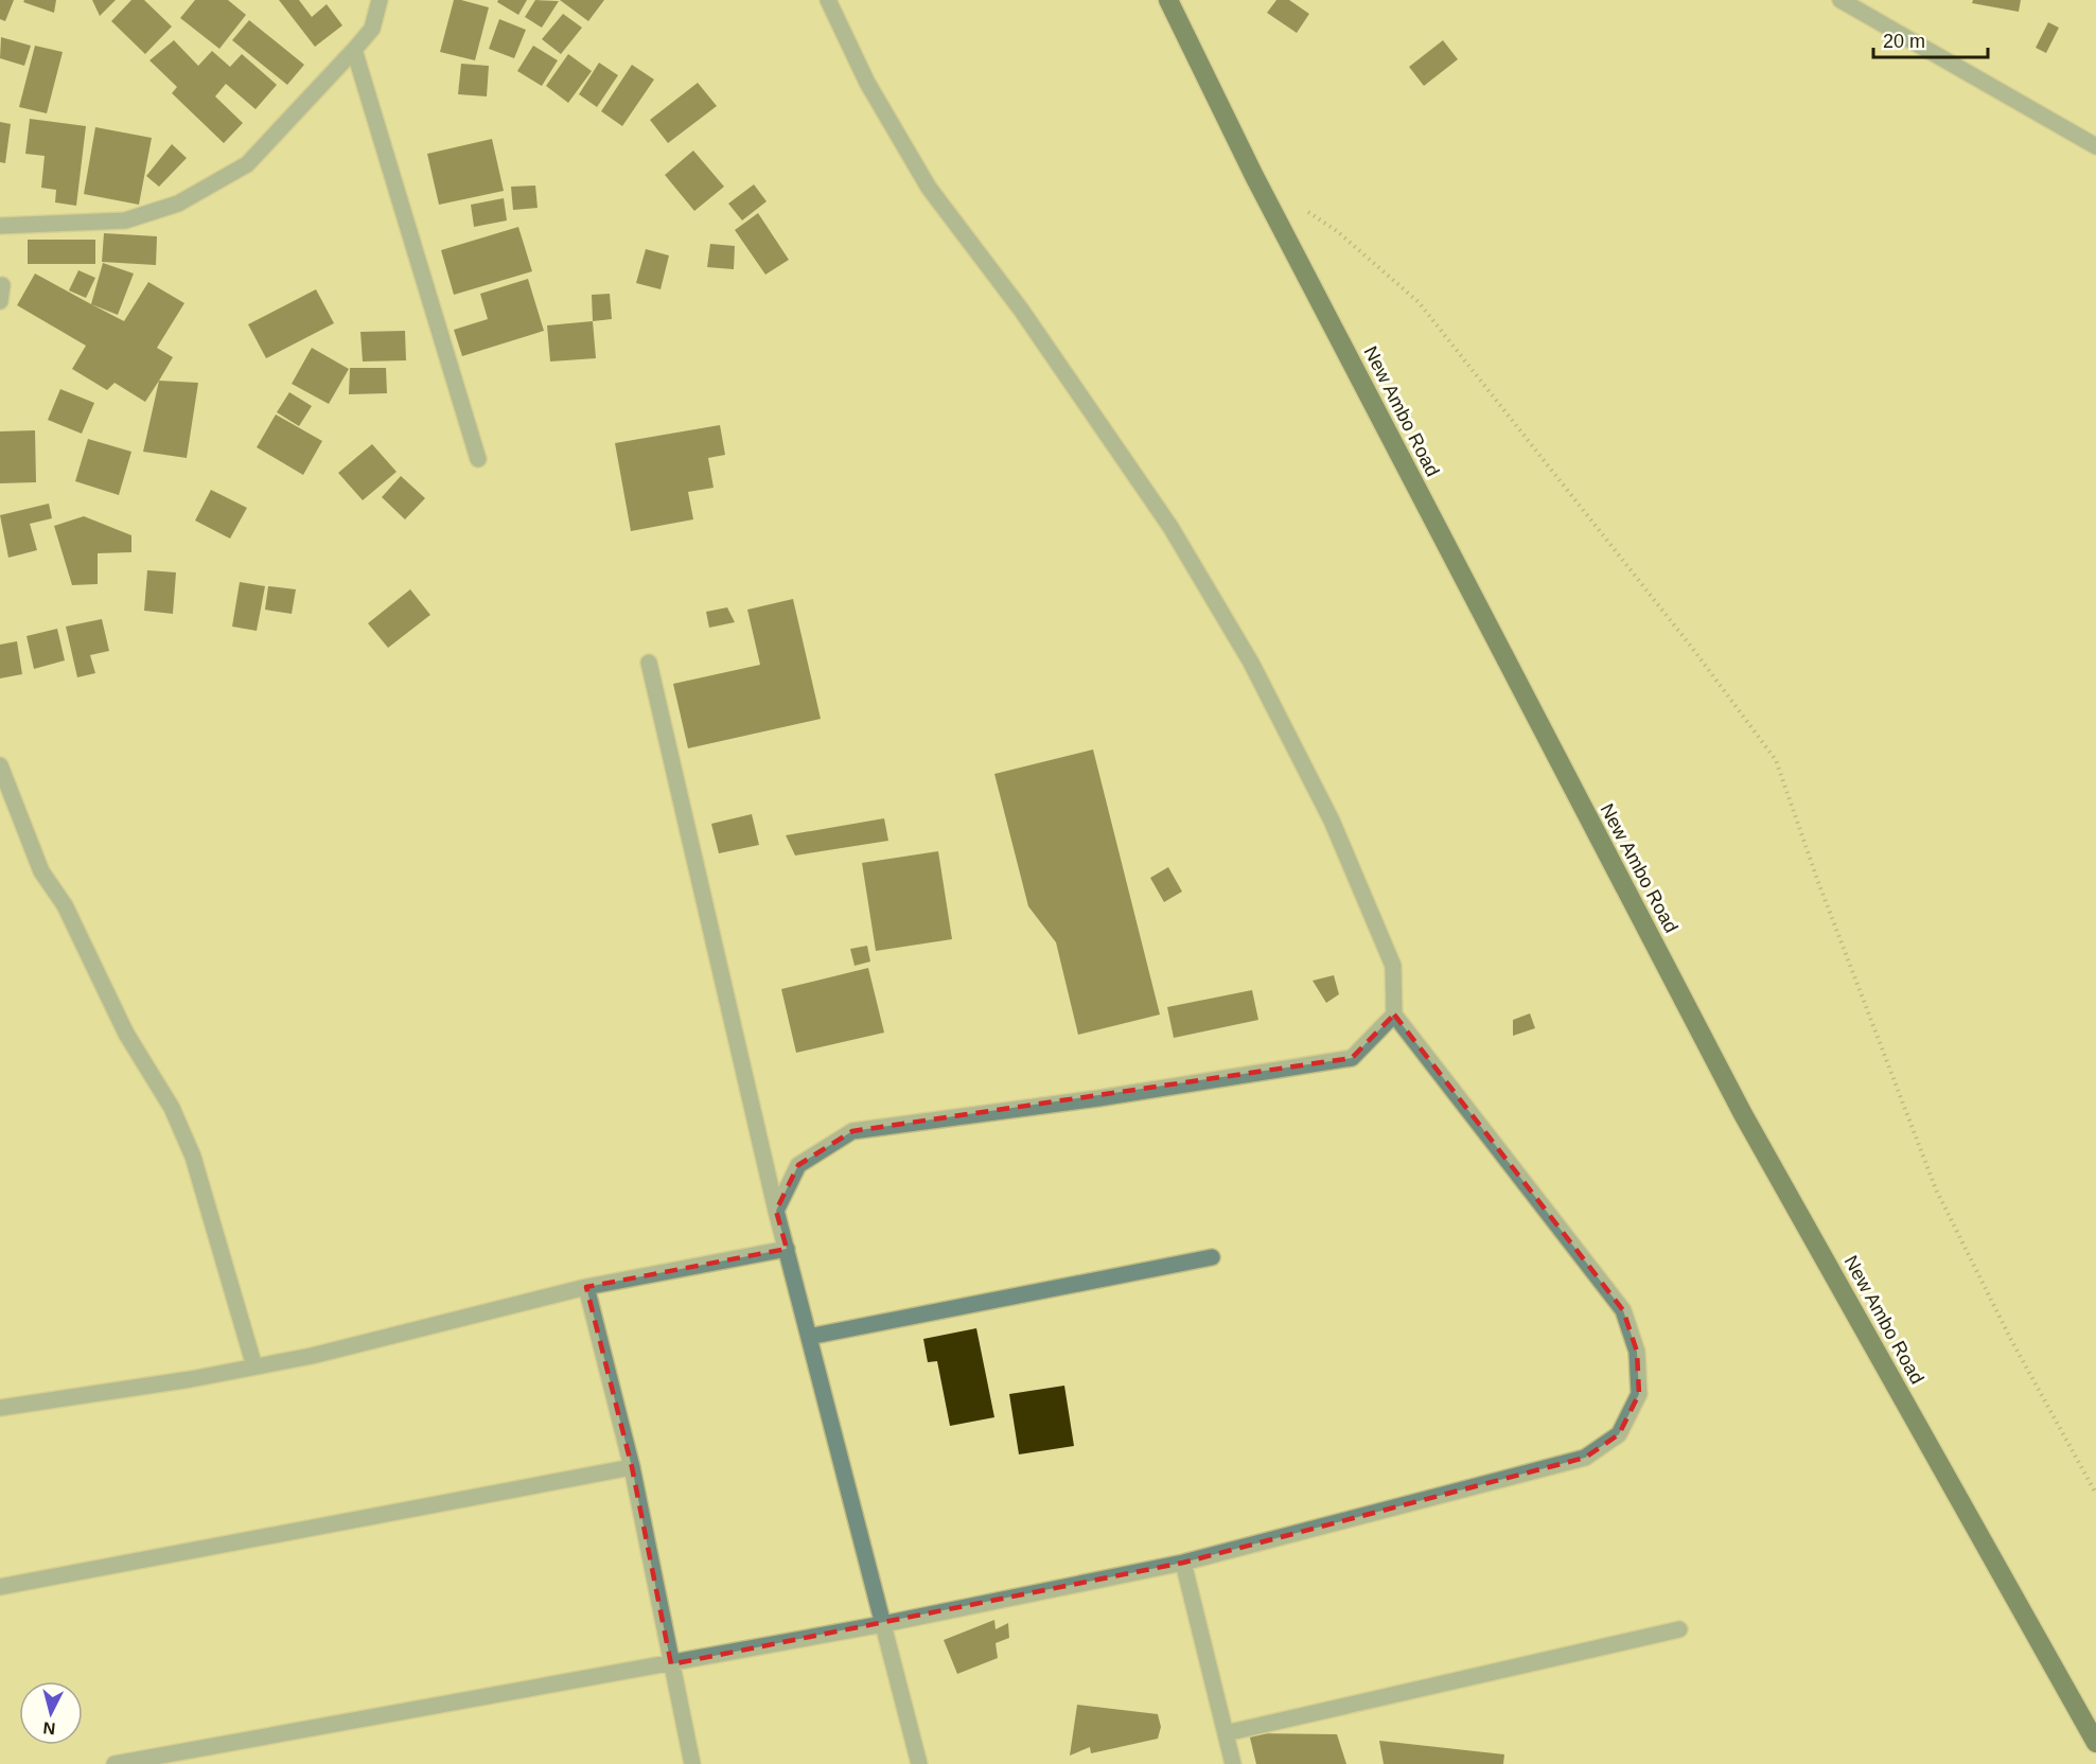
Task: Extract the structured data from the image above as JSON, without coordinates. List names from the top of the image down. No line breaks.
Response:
{"streets":{"highway":["New Ambo Road"]},"scale_bar":"20 m","north":"bottom"}
